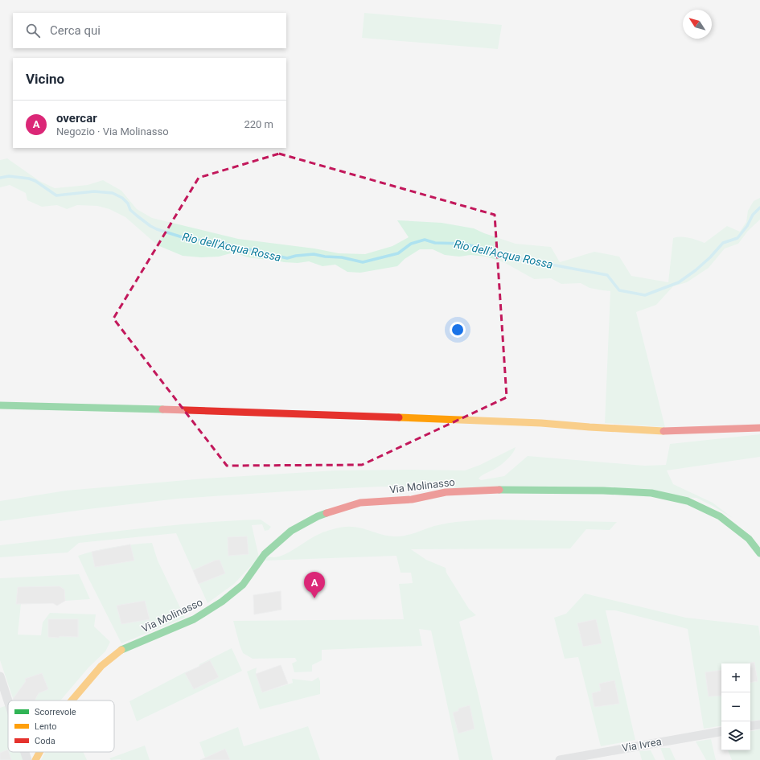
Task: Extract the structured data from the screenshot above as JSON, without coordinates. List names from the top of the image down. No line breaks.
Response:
{"streets":{"street":["Via Molinasso","Via Ivrea"]},"water":["Rio dell'Acqua Rossa"],"legend":["Scorrevole","Lento","Coda"],"north":"top left","page":{"search":"Cerca qui","heading":"Vicino","list":[{"mark":"A","name":"overcar","note":"Negozio · Via Molinasso","value":"220 m"}],"pins":"A","map_buttons":["+","−"]}}
